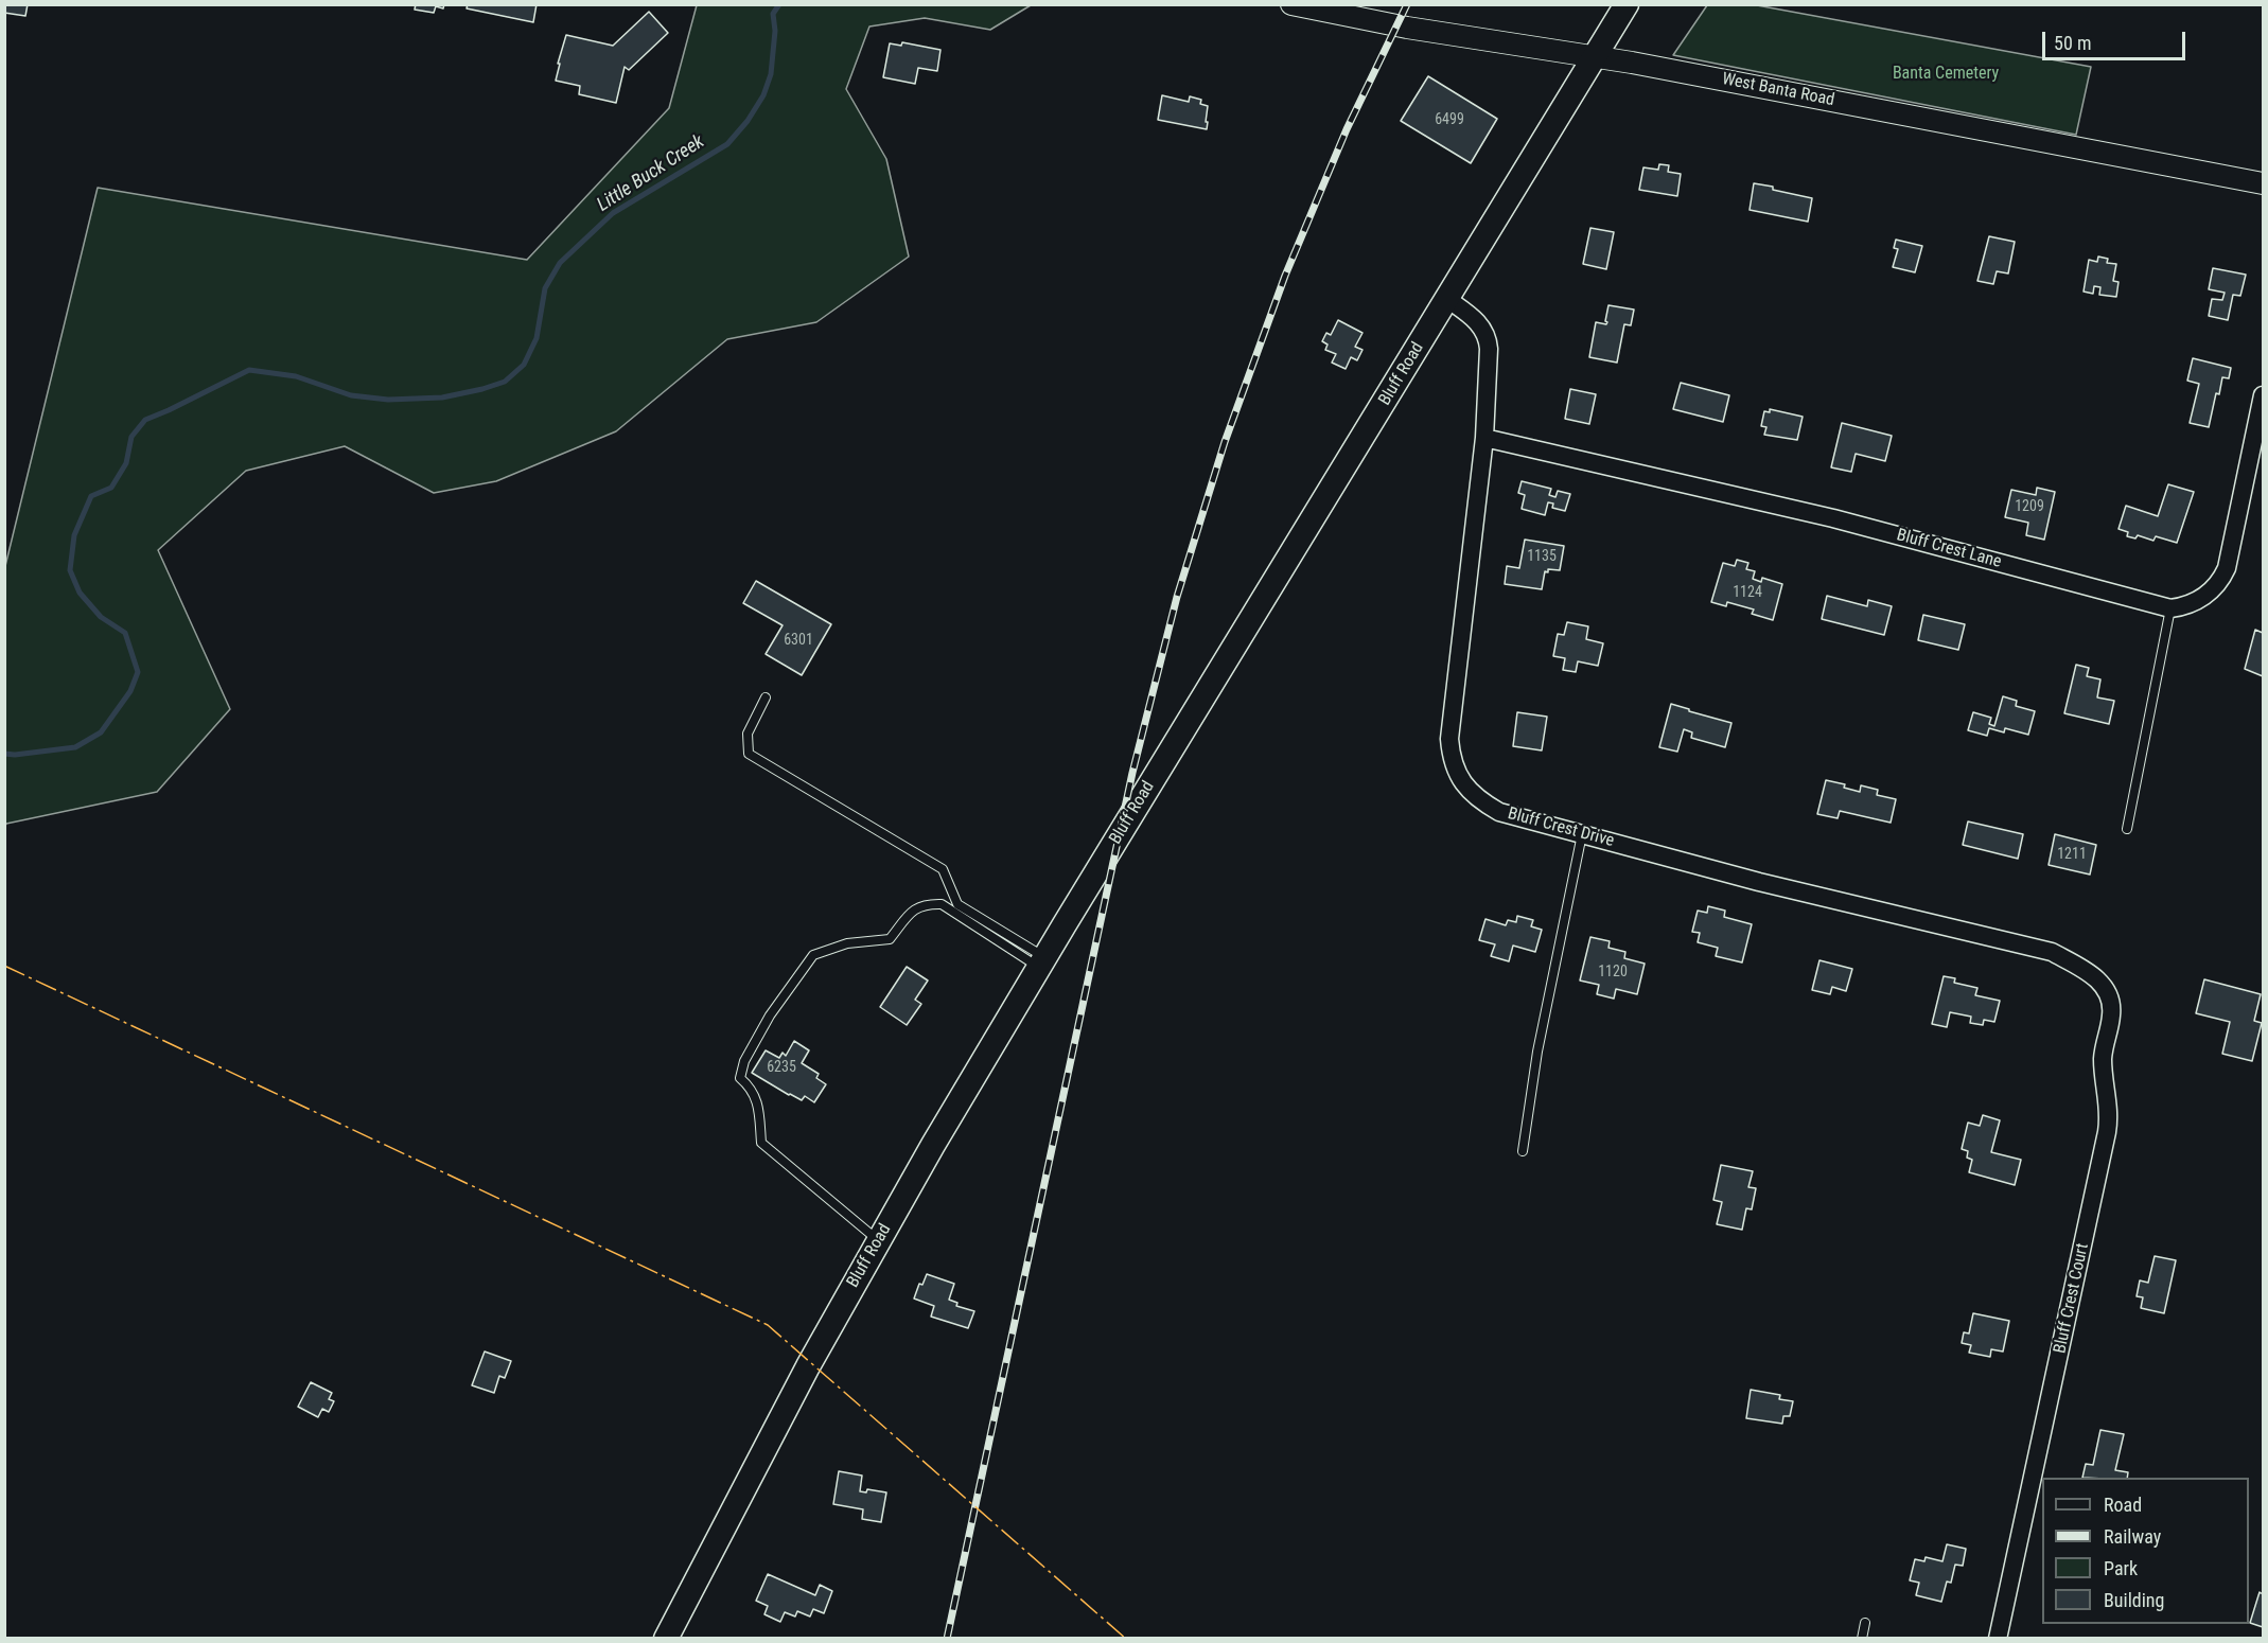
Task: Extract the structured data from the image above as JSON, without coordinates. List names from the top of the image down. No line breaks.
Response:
{"streets":{"main road":["Bluff Road"],"street":["West Banta Road","Bluff Crest Lane","Bluff Crest Drive","Bluff Crest Court"]},"crossings":[["West Banta Road","Bluff Road"],["Bluff Road","Bluff Crest Drive"],["Bluff Crest Lane","Bluff Crest Drive"],["Bluff Crest Drive","Bluff Crest Court"]],"water":["Little Buck Creek"],"parks":["Banta Cemetery"],"house_numbers":["6499","1209","1135","1124","6301","1211","1120","6235"],"legend":["Road","Railway","Park","Building"],"scale_bar":"50 m"}
